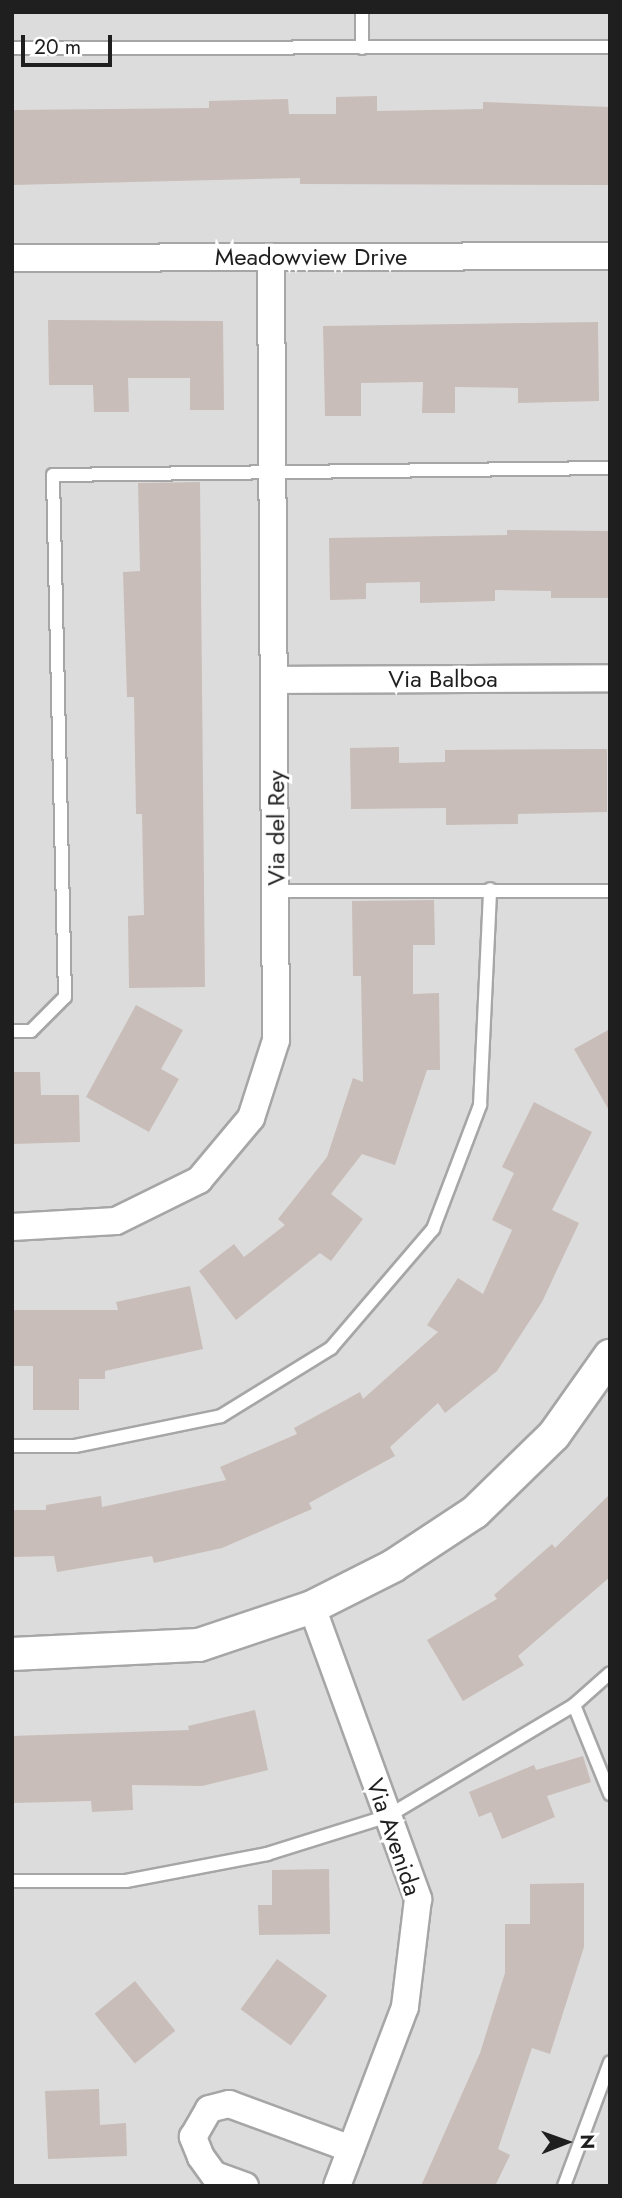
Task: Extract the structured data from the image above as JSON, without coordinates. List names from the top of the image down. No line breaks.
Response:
{"streets":{"street":["Meadowview Drive","Via Balboa","Via del Rey","Via Avenida"]},"crossings":[["Meadowview Drive","Via del Rey"],["Via Balboa","Via del Rey"]],"scale_bar":"20 m","north":"right"}
